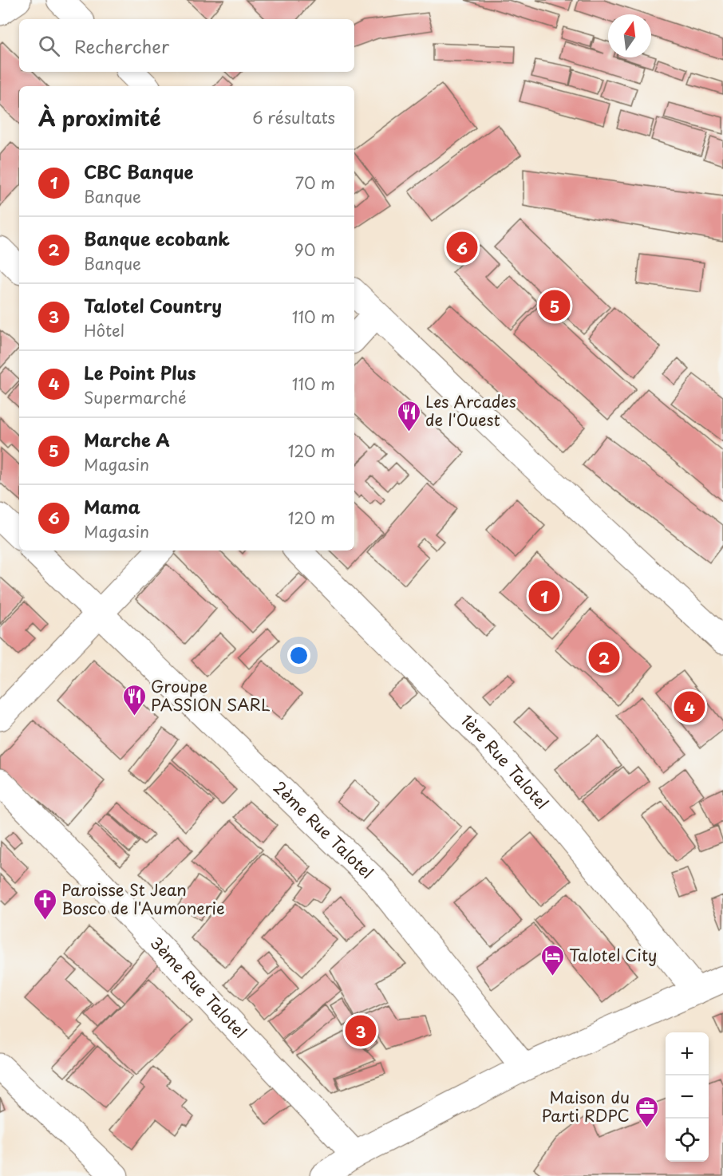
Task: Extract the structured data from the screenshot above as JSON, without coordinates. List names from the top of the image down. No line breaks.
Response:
{"streets":{"main road":["1ère Rue Talotel","2ème Rue Talotel","3ème Rue Talotel"]},"places":{"restaurant":["Les Arcades de l'Ouest","Groupe PASSION SARL"],"church":["Paroisse St Jean Bosco de l'Aumonerie"],"hotel":["Talotel City"],"office":["Maison du Parti RDPC"]},"north":"top","page":{"search":"Rechercher","heading":["À proximité","6 résultats"],"list":[{"mark":"1","name":"CBC Banque","note":"Banque","value":"70 m"},{"mark":"2","name":"Banque ecobank","note":"Banque","value":"90 m"},{"mark":"3","name":"Talotel Country","note":"Hôtel","value":"110 m"},{"mark":"4","name":"Le Point Plus","note":"Supermarché","value":"110 m"},{"mark":"5","name":"Marche A","note":"Magasin","value":"120 m"},{"mark":"6","name":"Mama","note":"Magasin","value":"120 m"}],"pins":["6","5","1","2","4","3"],"map_buttons":["+","−"]}}
